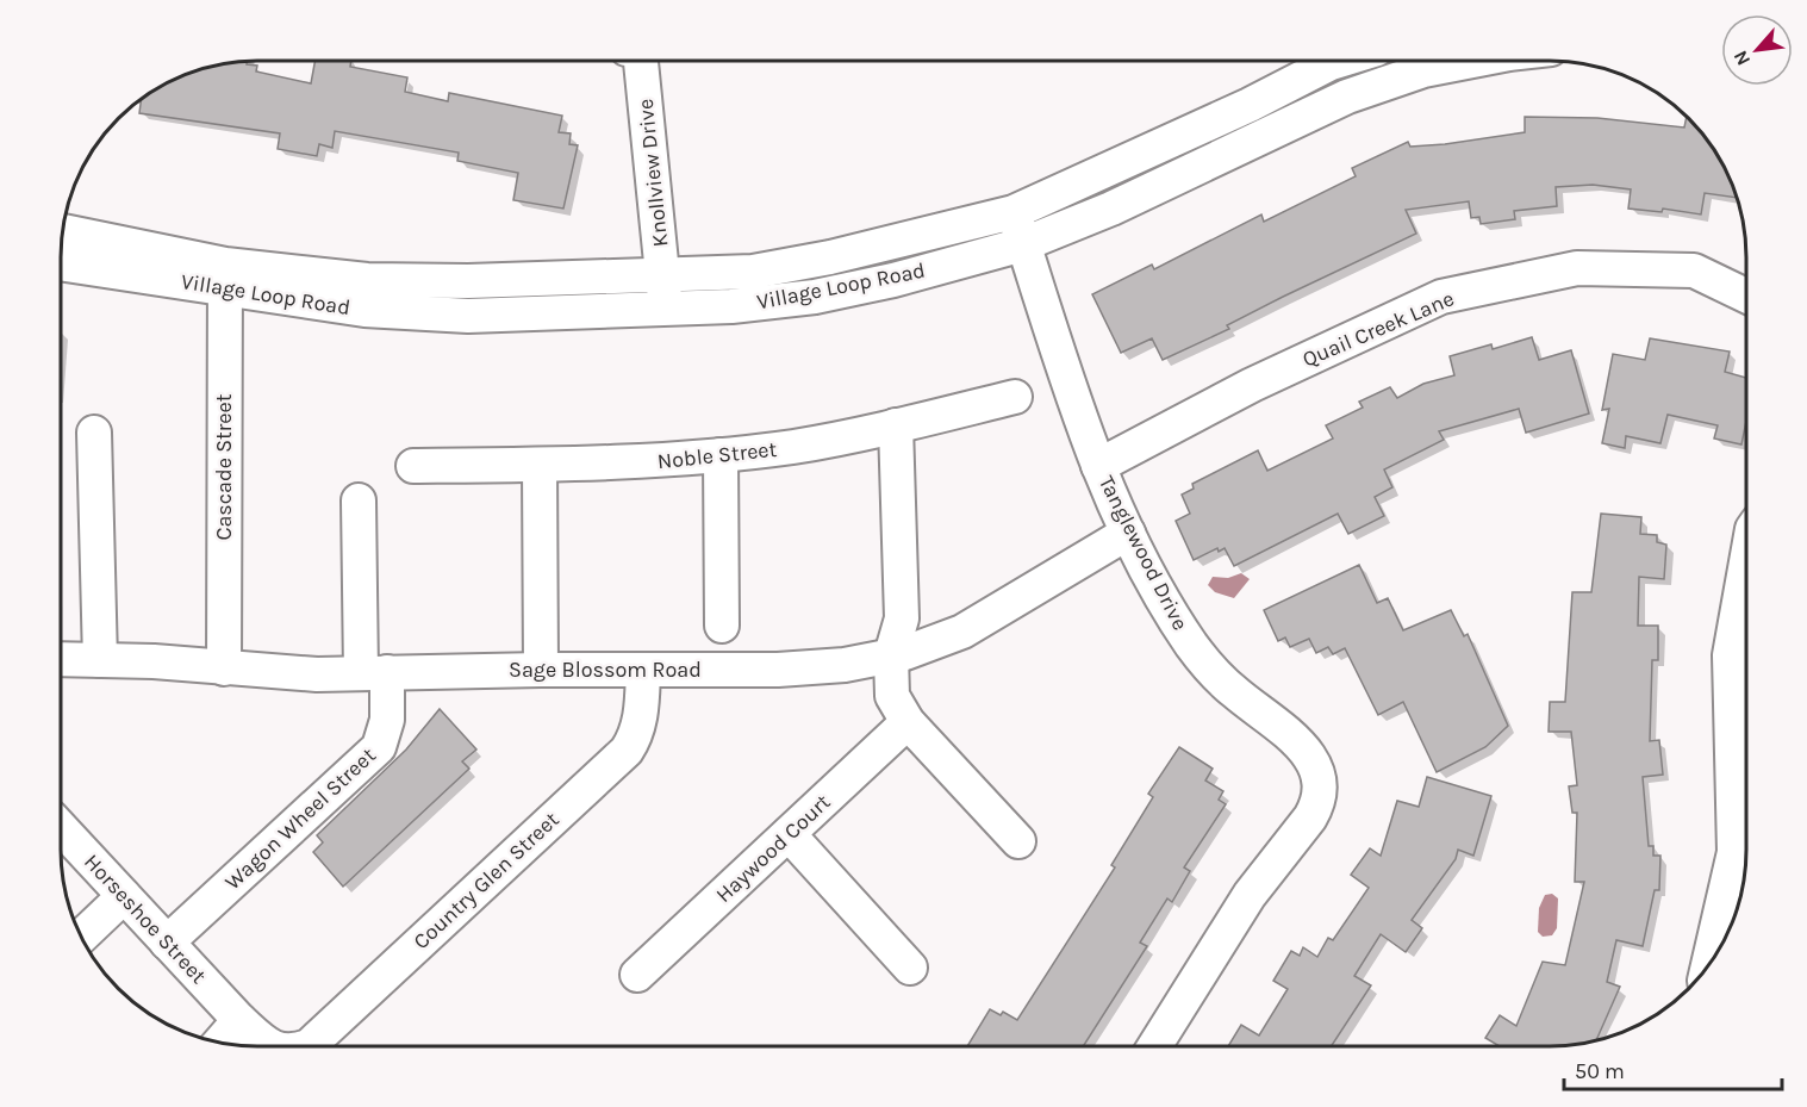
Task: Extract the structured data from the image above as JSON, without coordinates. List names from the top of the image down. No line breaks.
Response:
{"streets":{"street":["Knollview Drive","Village Loop Road","Quail Creek Lane","Noble Street","Cascade Street","Tanglewood Drive","Sage Blossom Road","Wagon Wheel Street","Haywood Court","Country Glen Street","Horseshoe Street"]},"crossings":[["Knollview Drive","Village Loop Road"],["Village Loop Road","Cascade Street"],["Village Loop Road","Tanglewood Drive"],["Quail Creek Lane","Tanglewood Drive"],["Cascade Street","Sage Blossom Road"],["Tanglewood Drive","Sage Blossom Road"],["Sage Blossom Road","Wagon Wheel Street"],["Sage Blossom Road","Country Glen Street"],["Wagon Wheel Street","Horseshoe Street"]],"scale_bar":"50 m","north":"bottom left"}
